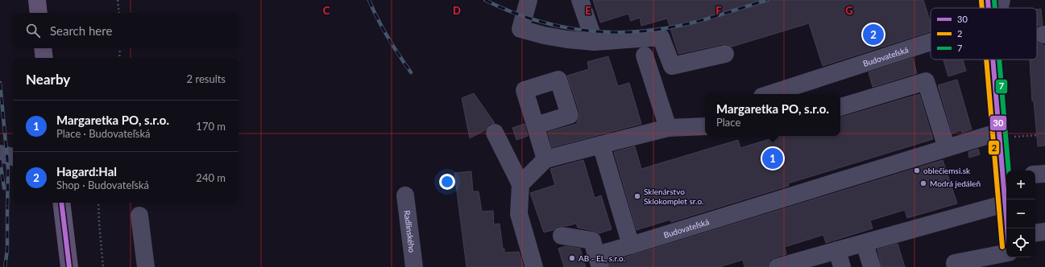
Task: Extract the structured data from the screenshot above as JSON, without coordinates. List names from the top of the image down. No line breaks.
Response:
{"streets":{"street":["Budovateľská","Radlinského"]},"places":["oblečiemsi.sk","Modrá jedáleň","Sklenárstvo Sklokomplet sr.o.","AB - EL, s.r.o."],"lines":["transit line 30","transit line 7","transit line 2"],"legend":["30","2","7"],"page":{"search":"Search here","pins":["2","1"],"heading":["Nearby","2 results"],"popup":["Margaretka PO, s.r.o.","Place"],"list":[{"mark":"1","name":"Margaretka PO, s.r.o.","note":"Place · Budovateľská","value":"170 m"},{"mark":"2","name":"Hagard:Hal","note":"Shop · Budovateľská","value":"240 m"}],"map_buttons":["+","−"]},"grid":{"columns":["C","D","E","F","G"]}}
